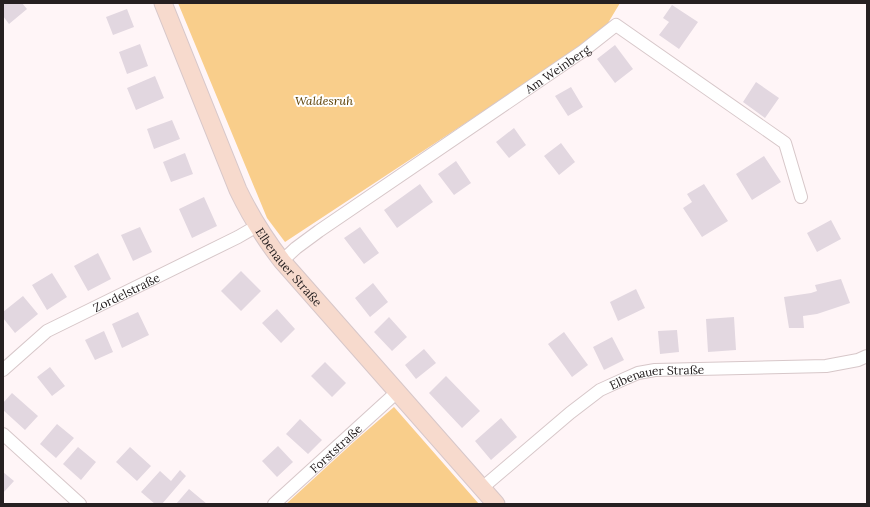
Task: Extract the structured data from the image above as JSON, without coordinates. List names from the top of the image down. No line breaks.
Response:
{"streets":{"street":["Am Weinberg","Elbenauer Straße","Zordelstraße","Forststraße"]},"crossings":[["Am Weinberg","Elbenauer Straße"],["Elbenauer Straße","Zordelstraße"],["Elbenauer Straße","Forststraße"]],"parks":["Waldesruh"]}
